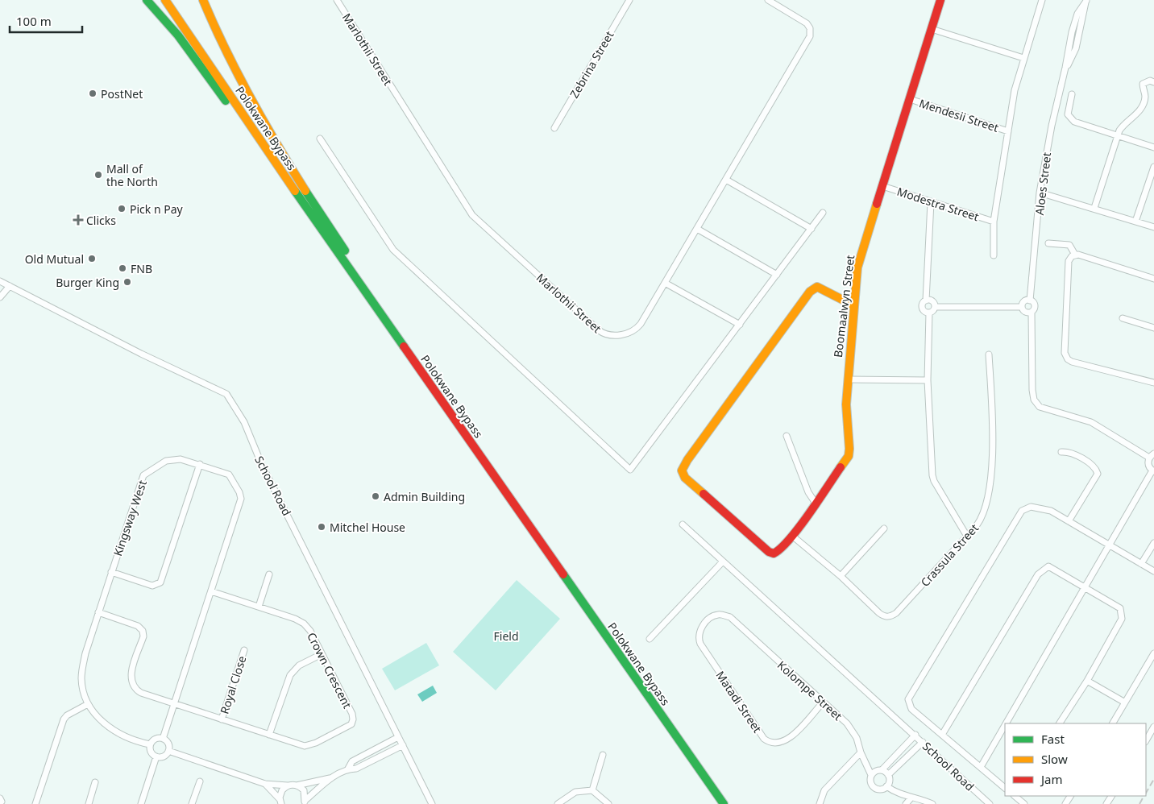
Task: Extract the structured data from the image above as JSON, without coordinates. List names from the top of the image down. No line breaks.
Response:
{"streets":{"main road":["Polokwane Bypass","Boomaalwyn Street"],"street":["Marlothii Street","Zebrina Street","Mendesii Street","Aloes Street","Modestra Street","School Road","Kingsway West","Crassula Street","Crown Crescent","Royal Close","Kolompe Street","Matadi Street"]},"crossings":[["Mendesii Street","Boomaalwyn Street"],["Modestra Street","Boomaalwyn Street"],["Boomaalwyn Street","Crassula Street"],["Kingsway West","Crown Crescent"],["Crown Crescent","Royal Close"],["Kolompe Street","Matadi Street"]],"parks":["Field"],"places":{"other":["PostNet","Mall of the North","Pick n Pay","Old Mutual","FNB","Burger King","Admin Building","Mitchel House"],"health":["Clicks"]},"legend":["Fast","Slow","Jam"],"scale_bar":"100 m"}
